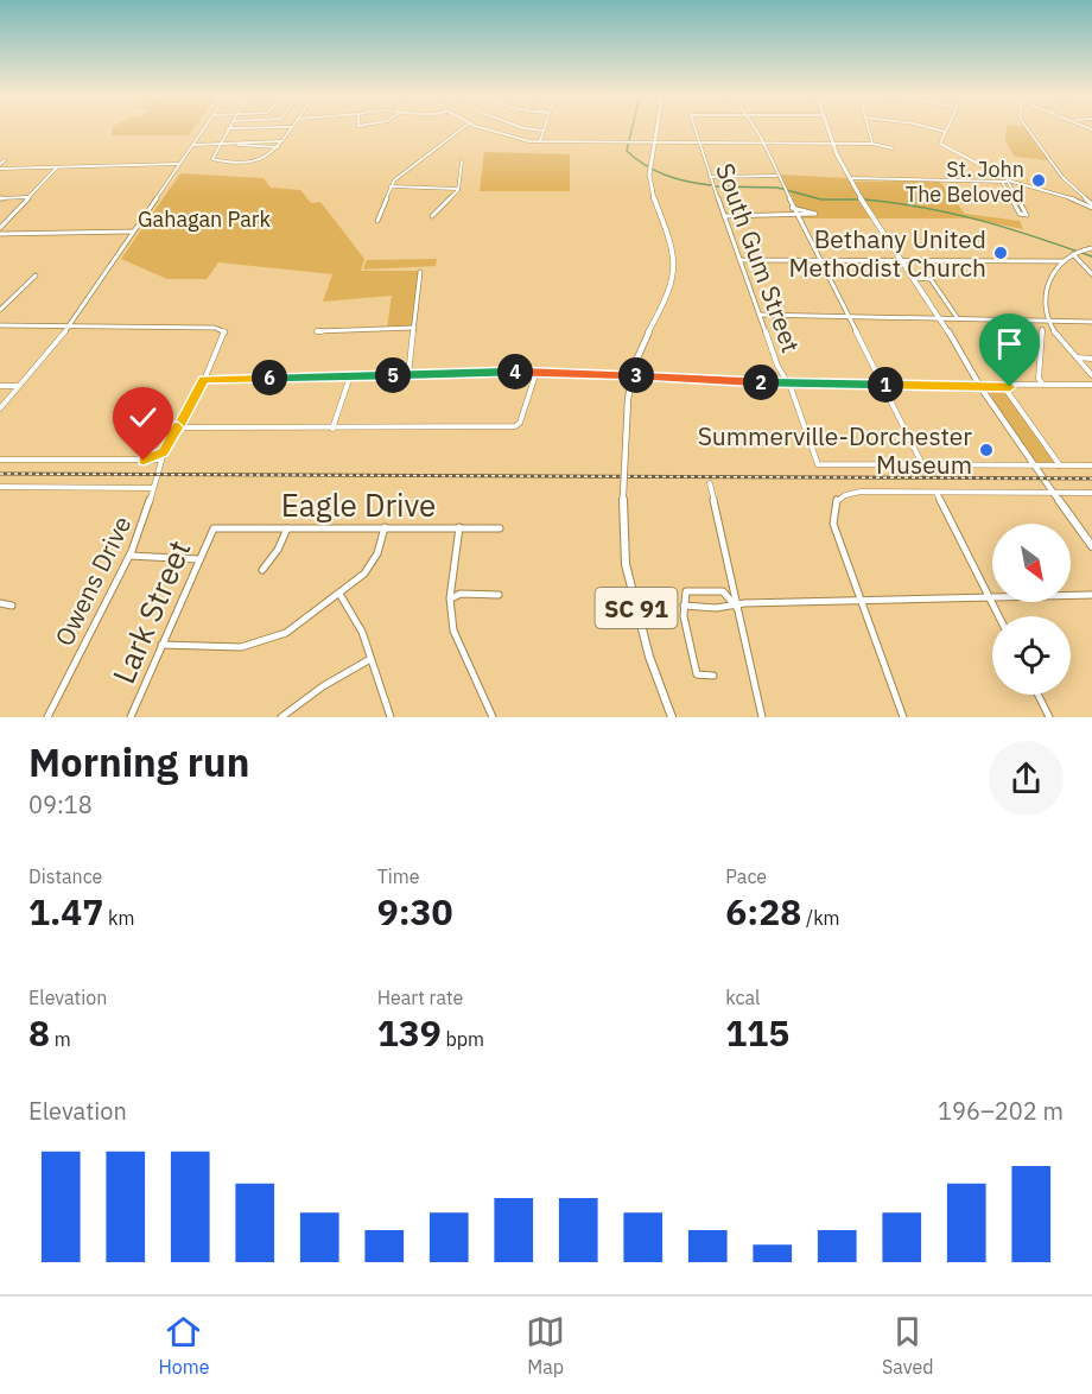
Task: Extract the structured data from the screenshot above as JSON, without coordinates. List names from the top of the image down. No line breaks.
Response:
{"streets":{"main road":["SC 91"],"street":["South Gum Street","Eagle Drive","Owens Drive","Lark Street"]},"crossings":[["Eagle Drive","Lark Street"]],"parks":["Gahagan Park"],"places":["St. John The Beloved","Bethany United Methodist Church","Summerville-Dorchester Museum"],"north":"bottom right","page":{"pins":["4","3","5","6","2","1"],"heading":["Morning run","09:18"],"stats":[["Distance","1.47 km"],["Time","9:30"],["Pace","6:28 /km"],["Elevation","8 m"],["Heart rate","139 bpm"],["kcal","115"]],"chart":["Elevation","196–202 m"],"tabs":["Home","Map","Saved"]}}
